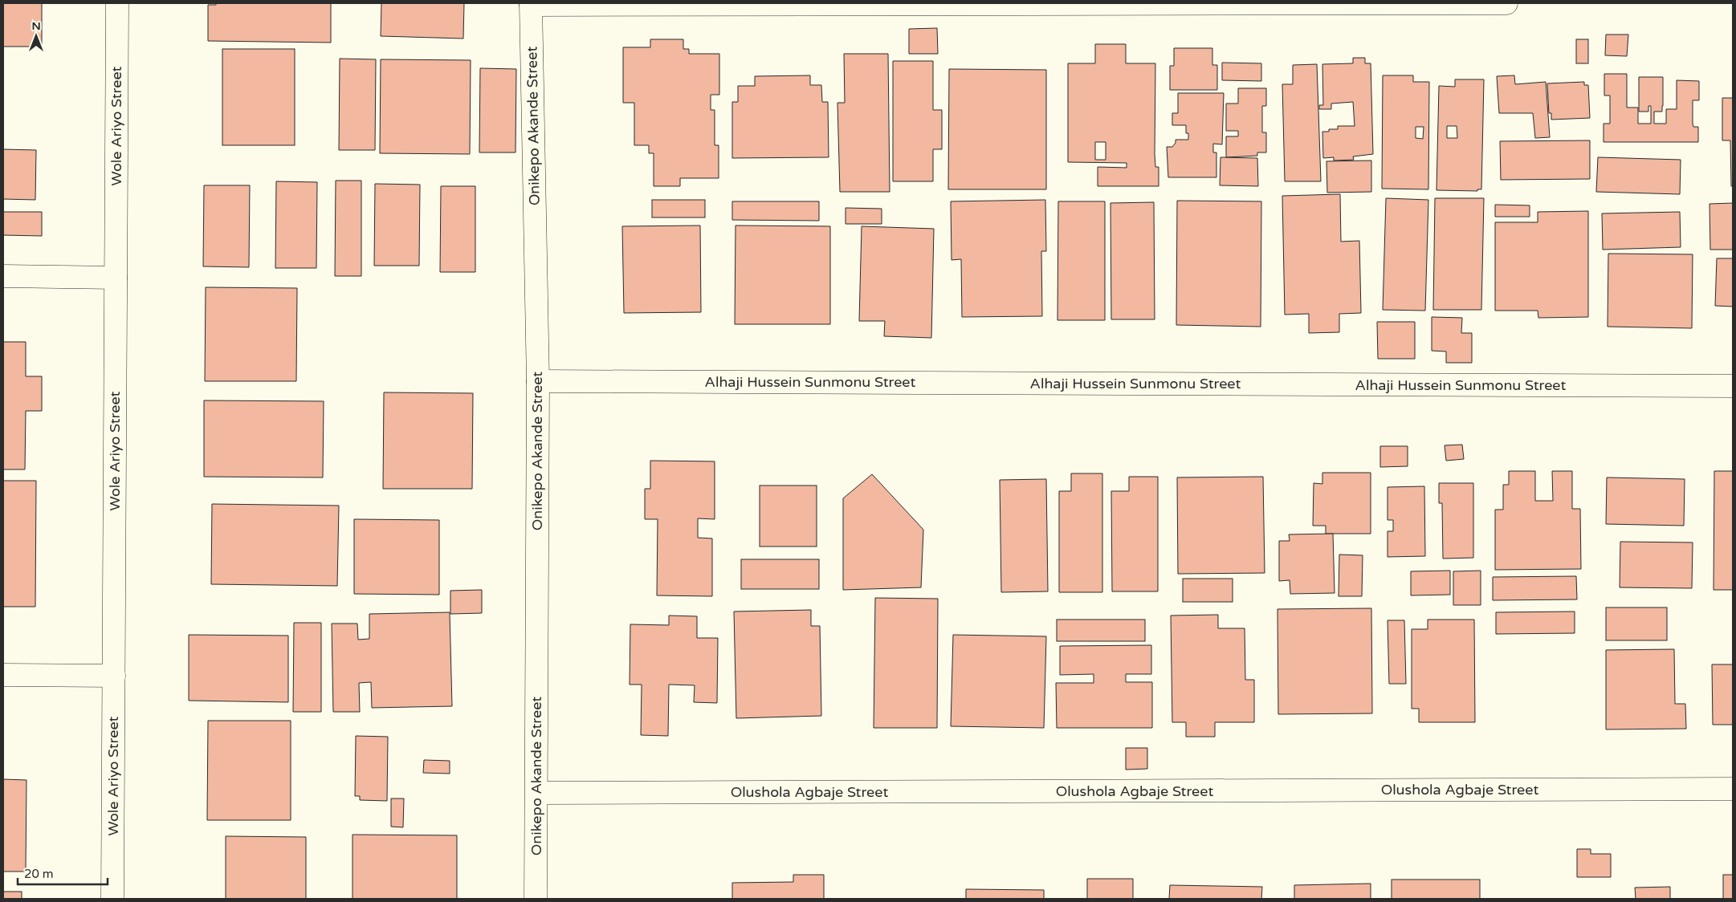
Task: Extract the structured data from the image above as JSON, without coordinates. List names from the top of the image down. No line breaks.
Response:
{"streets":{"street":["Wole Ariyo Street","Onikepo Akande Street","Alhaji Hussein Sunmonu Street","Olushola Agbaje Street"]},"crossings":[["Onikepo Akande Street","Alhaji Hussein Sunmonu Street"],["Onikepo Akande Street","Olushola Agbaje Street"]],"scale_bar":"20 m","north":"top"}
